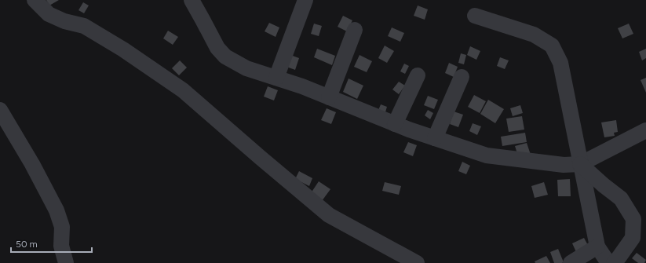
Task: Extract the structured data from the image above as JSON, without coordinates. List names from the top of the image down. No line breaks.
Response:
{"scale_bar":"50 m"}
